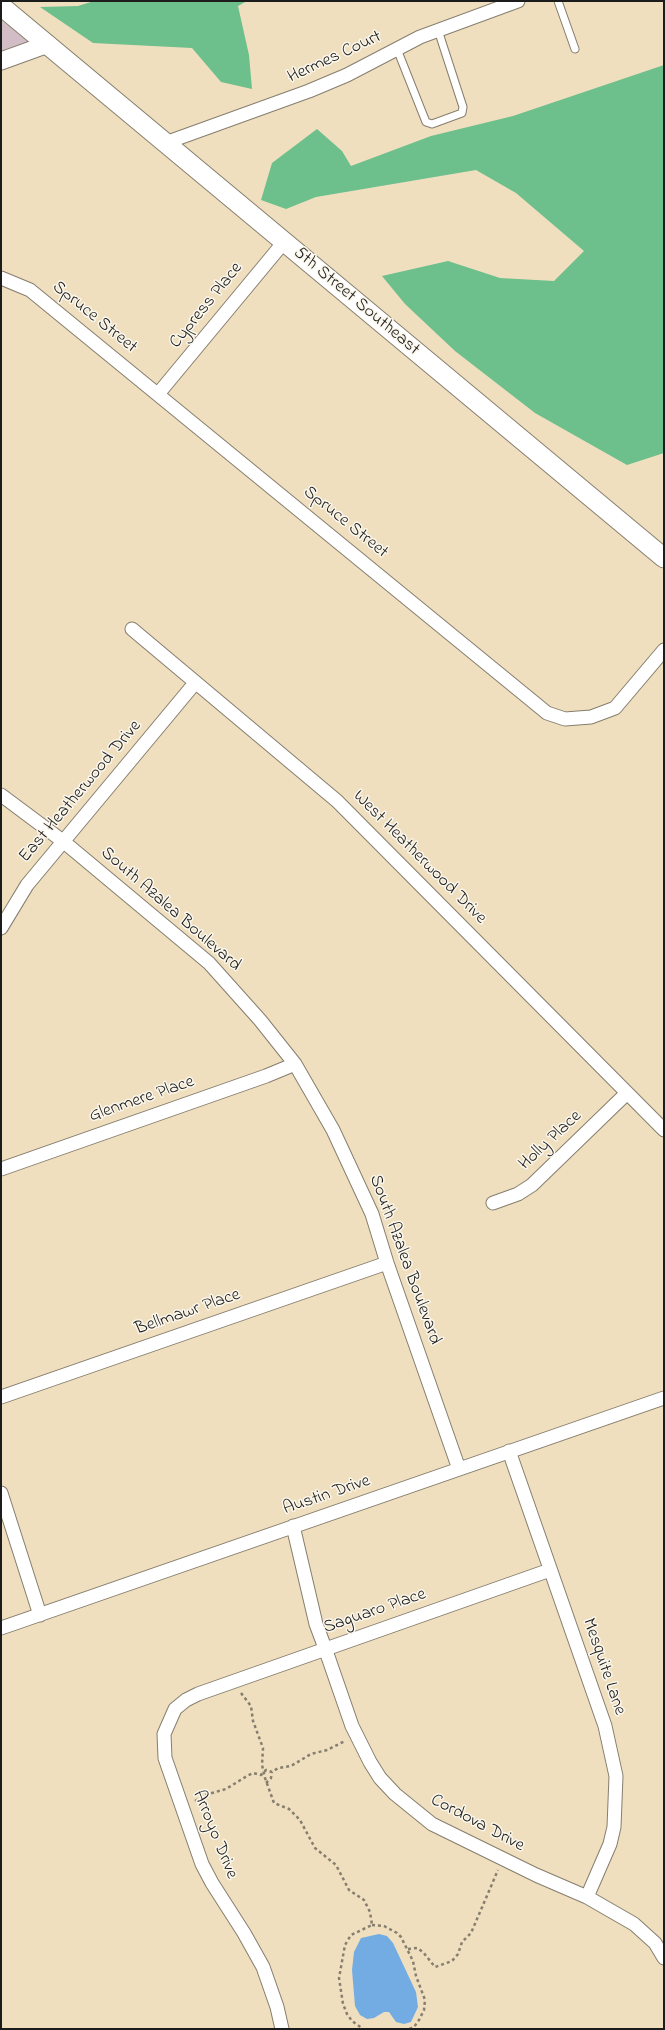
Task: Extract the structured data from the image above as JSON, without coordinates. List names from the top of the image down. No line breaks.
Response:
{"streets":{"main road":["5th Street Southeast"],"street":["Hermes Court","Cypress Place","Spruce Street","East Heatherwood Drive","West Heatherwood Drive","South Azalea Boulevard","Glenmere Place","Holly Place","Bellmawr Place","Austin Drive","Saguaro Place","Mesquite Lane","Cordova Drive","Arroyo Drive"]},"crossings":[["Hermes Court","5th Street Southeast"],["5th Street Southeast","Cypress Place"],["Cypress Place","Spruce Street"],["East Heatherwood Drive","West Heatherwood Drive"],["East Heatherwood Drive","South Azalea Boulevard"],["West Heatherwood Drive","Holly Place"],["South Azalea Boulevard","Glenmere Place"],["South Azalea Boulevard","Bellmawr Place"],["South Azalea Boulevard","Austin Drive"],["Austin Drive","Mesquite Lane"],["Austin Drive","Cordova Drive"],["Saguaro Place","Mesquite Lane"],["Saguaro Place","Cordova Drive"],["Saguaro Place","Arroyo Drive"],["Mesquite Lane","Cordova Drive"]]}
